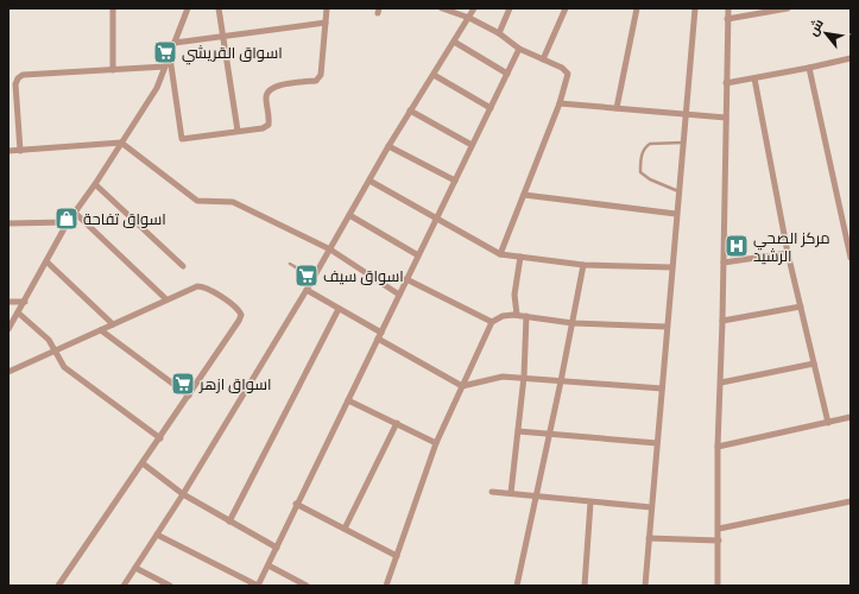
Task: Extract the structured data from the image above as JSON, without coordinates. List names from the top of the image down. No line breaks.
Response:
{"places":{"supermarket":["اسواق القريشي","اسواق سيف","اسواق ازهر"],"shop":["اسواق تفاحة"],"hospital":["مركز الصحي الرشيد"]},"north":"top left"}
